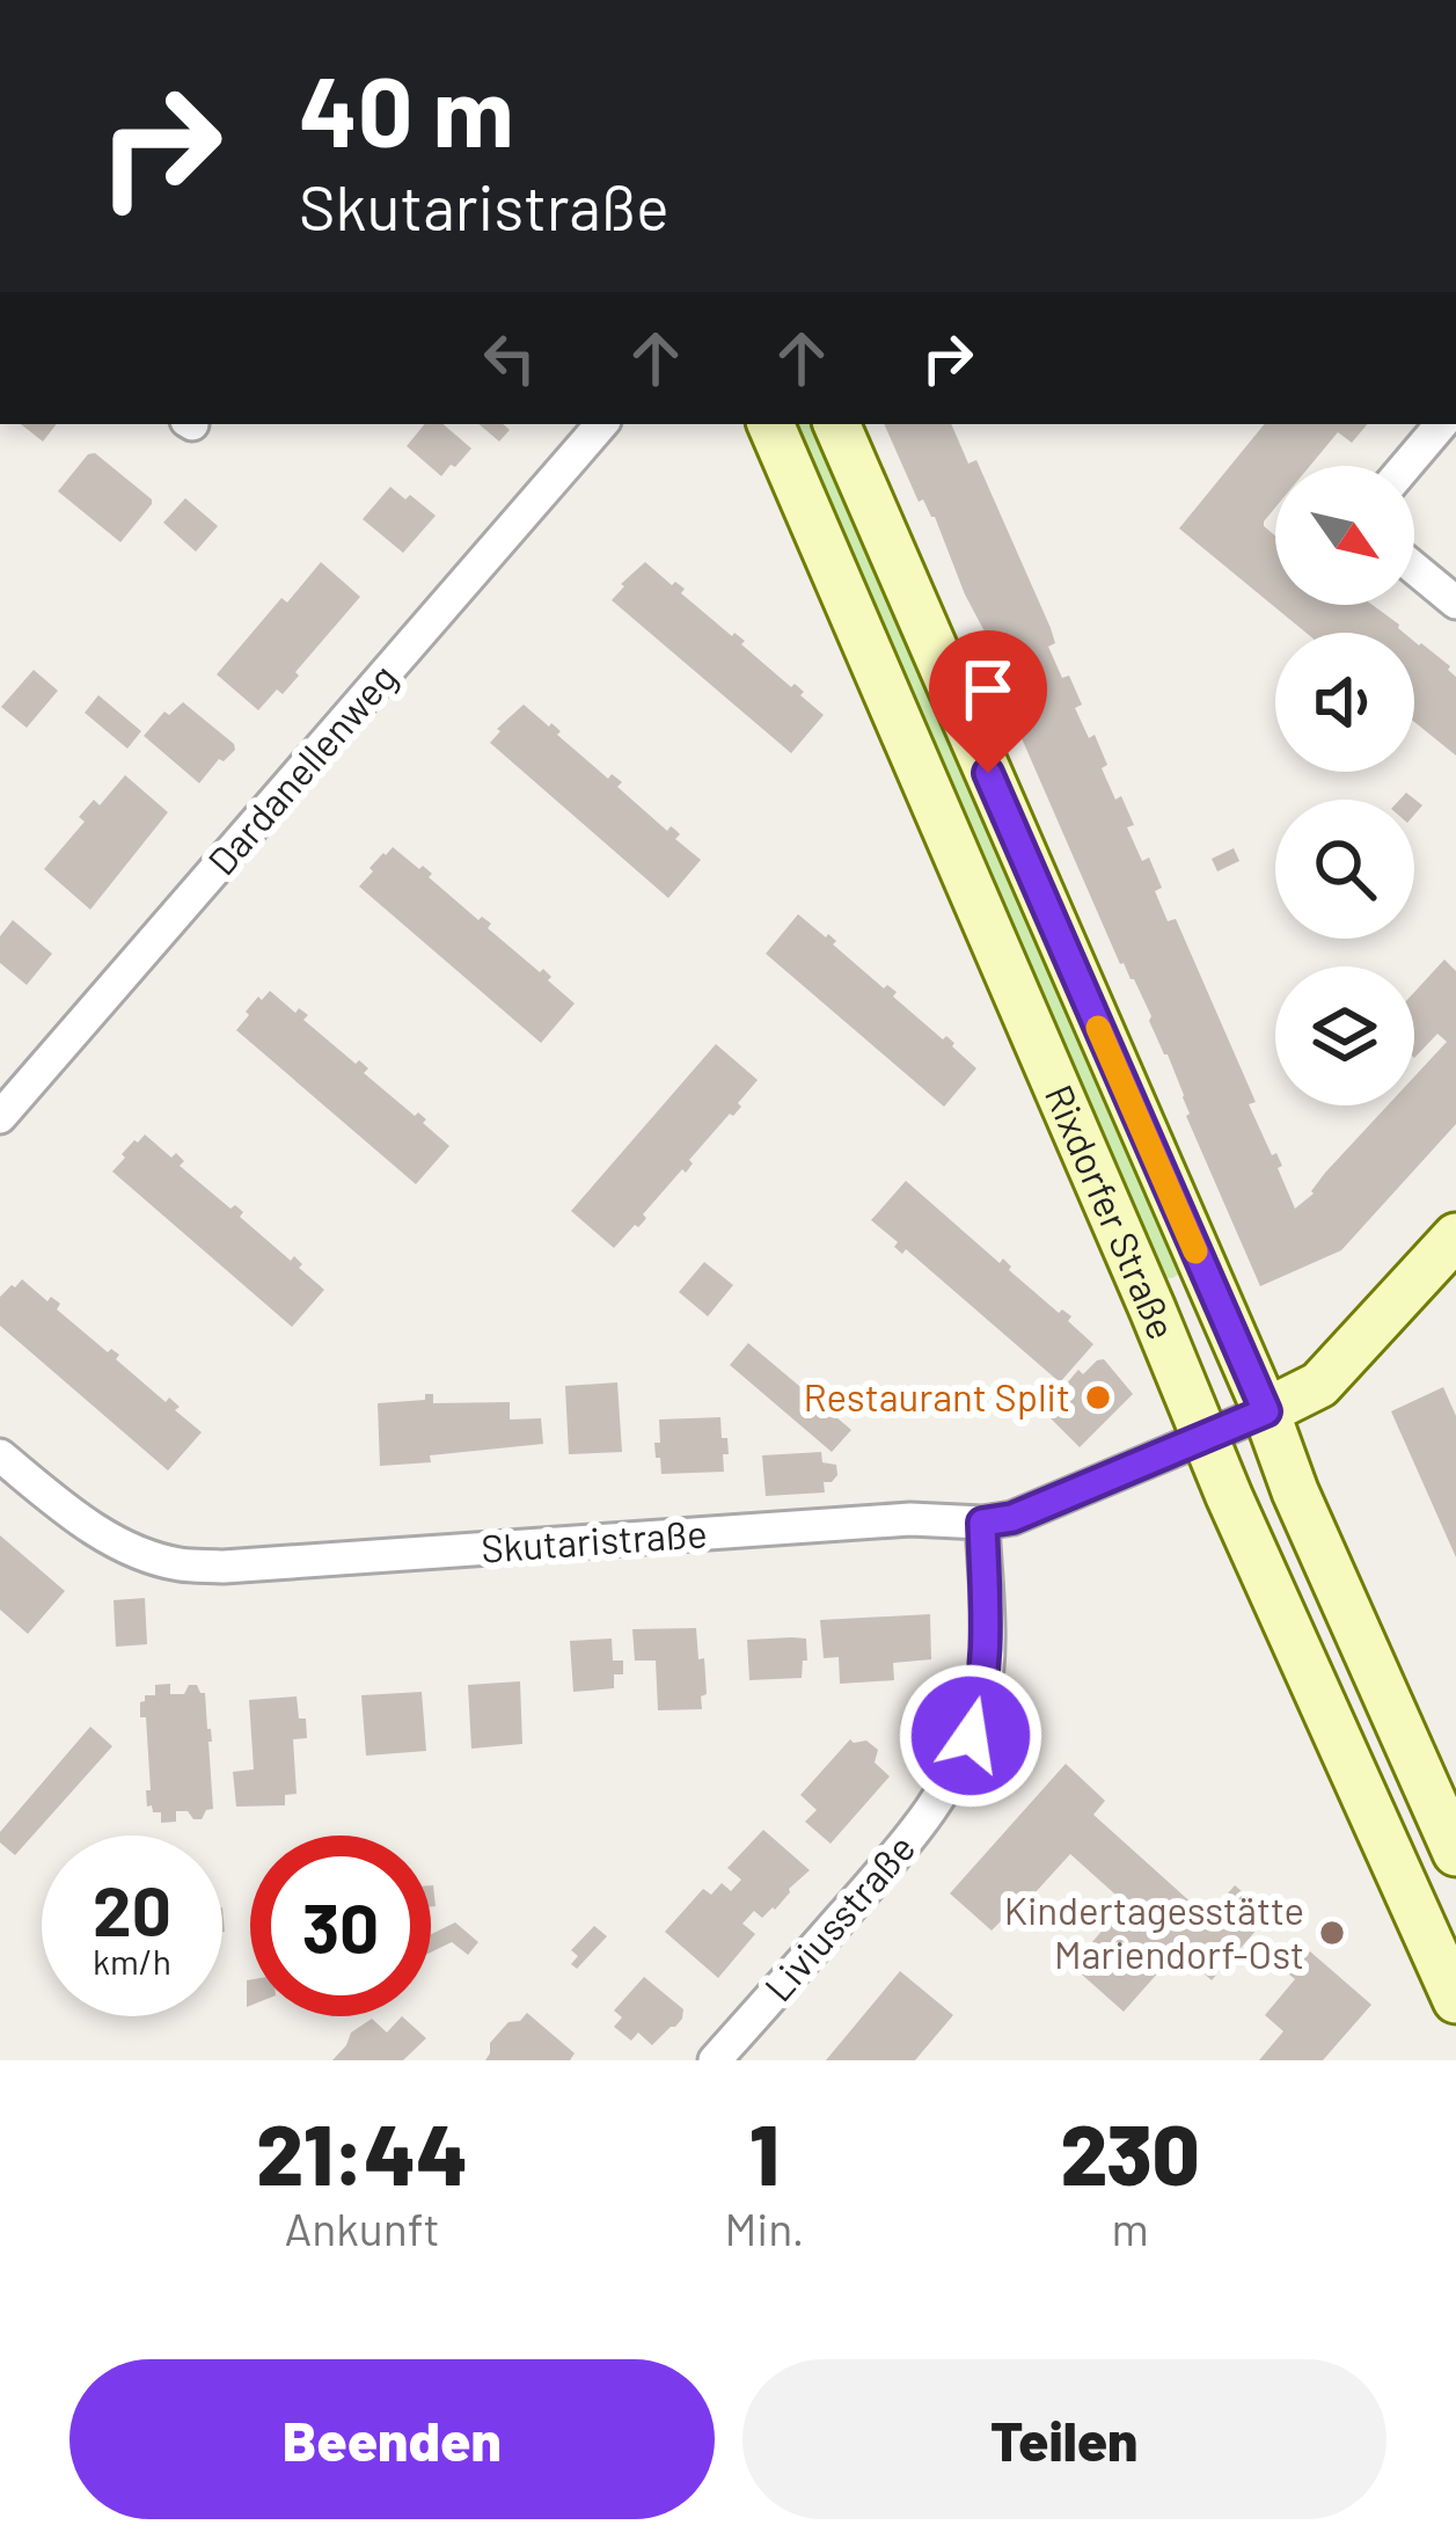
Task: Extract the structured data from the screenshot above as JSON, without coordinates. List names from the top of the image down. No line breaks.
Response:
{"streets":{"street":["Dardanellenweg","Rixdorfer Straße","Skutaristraße","Liviusstraße"]},"crossings":[["Rixdorfer Straße","Skutaristraße"],["Skutaristraße","Liviusstraße"]],"places":["Restaurant Split","Kindertagesstätte Mariendorf-Ost"],"north":"bottom right","page":{"turn":["40 m","Skutaristraße"],"speed":"20 km/h","limit":"30","eta":["21:44","Ankunft","1","Min.","230","m"],"buttons":["Beenden","Teilen"]}}
